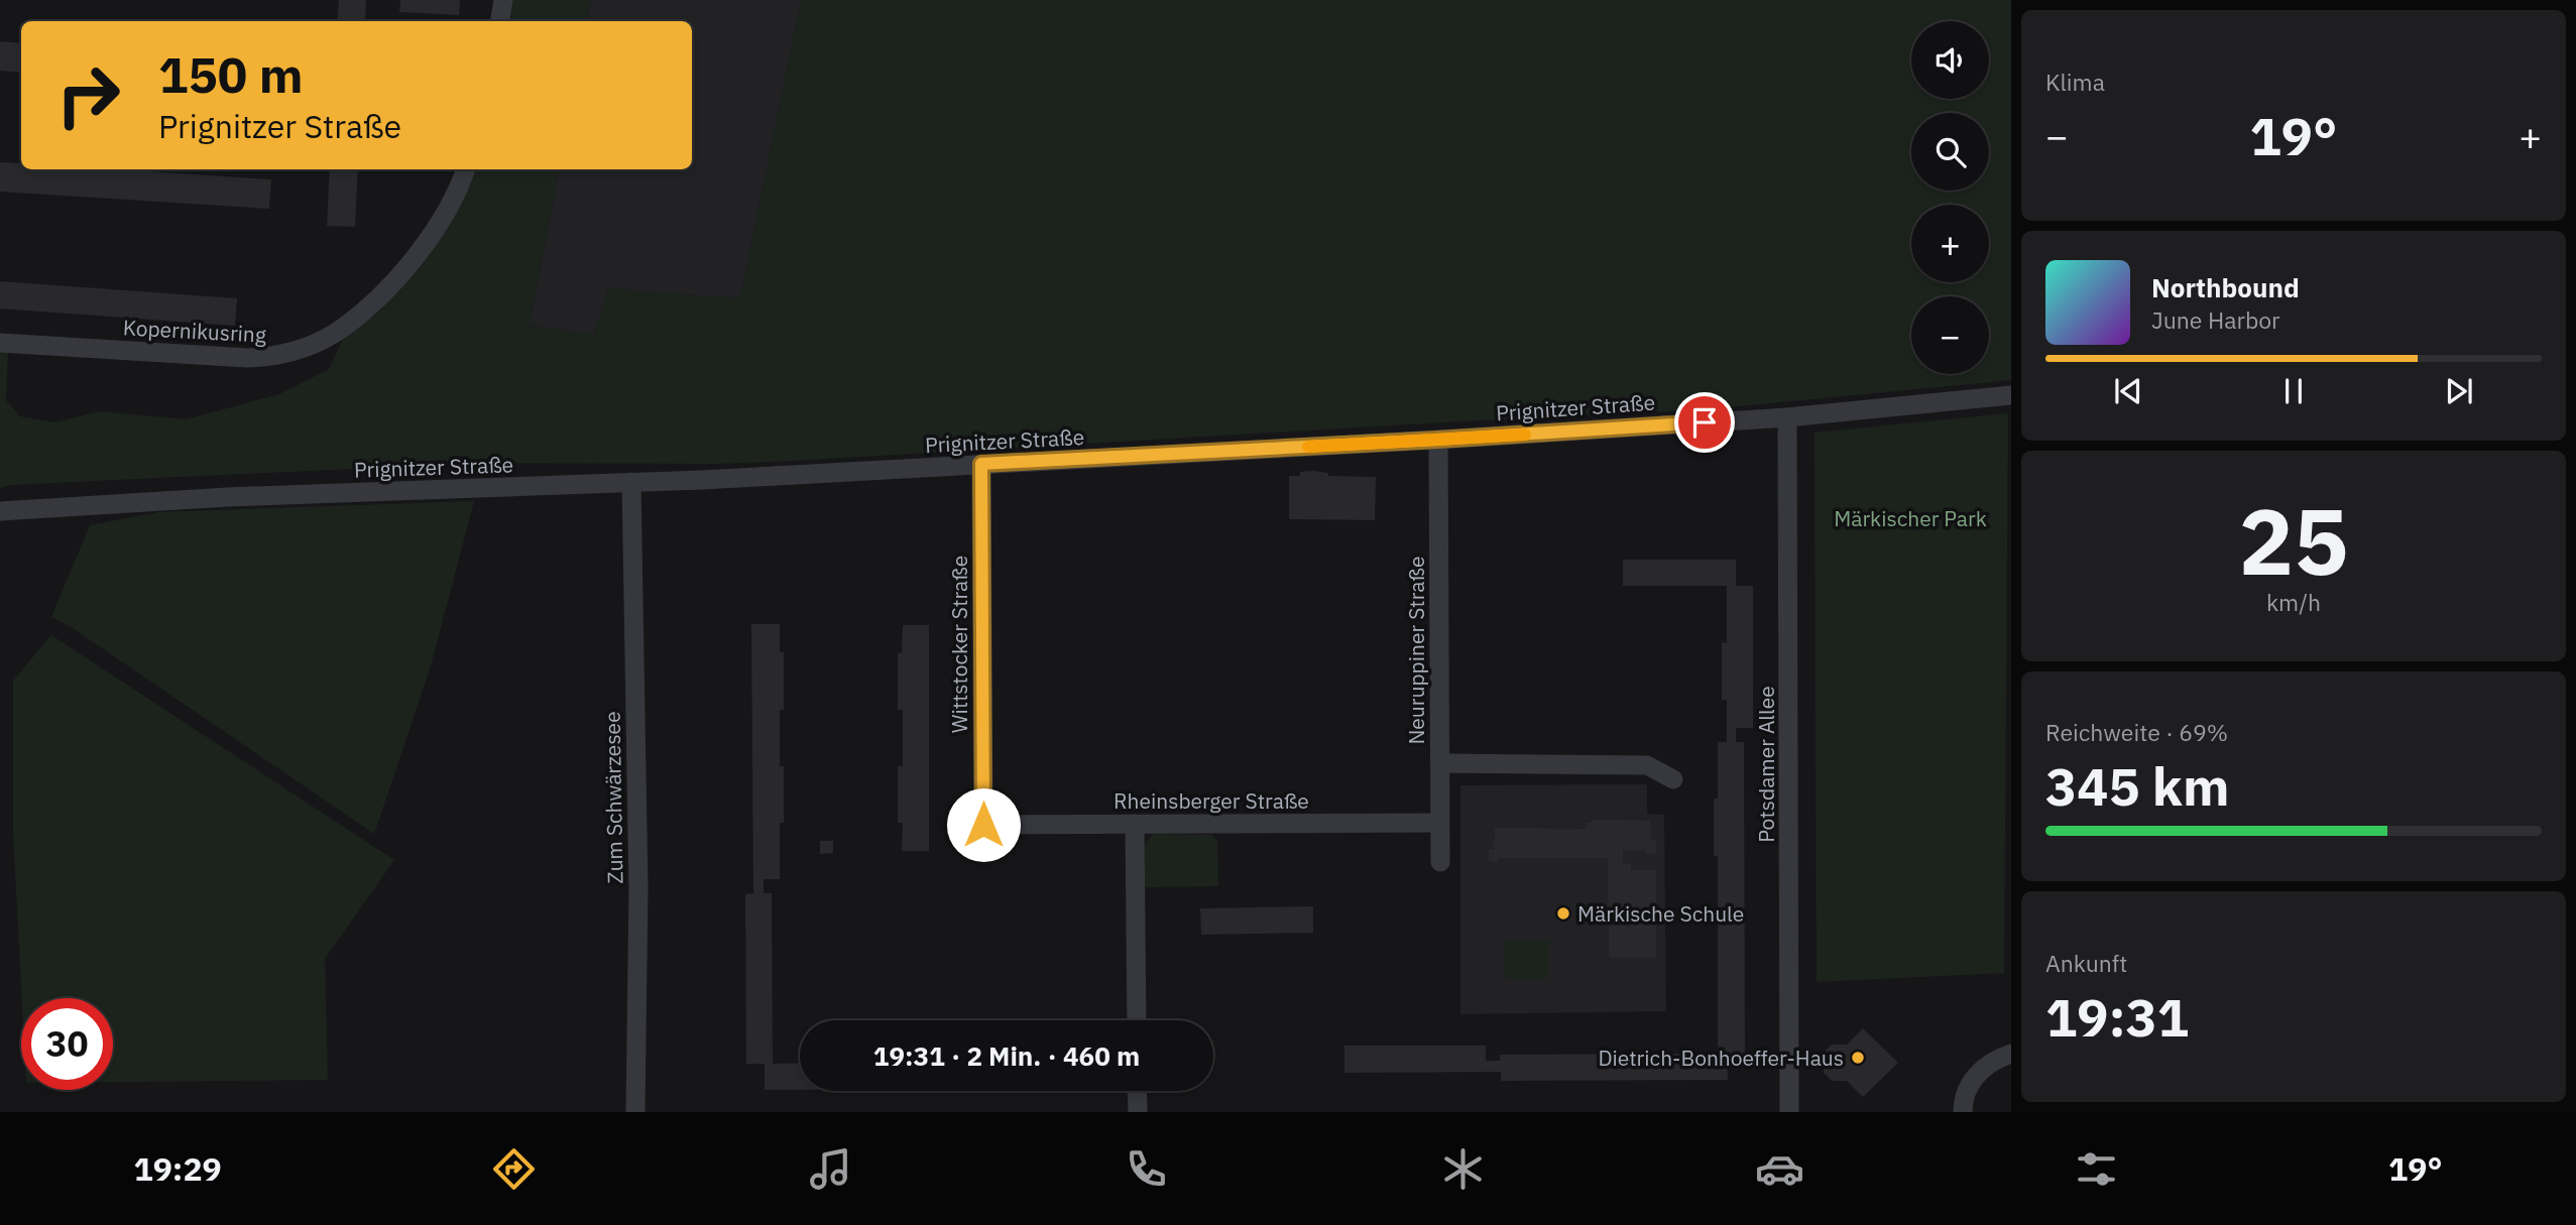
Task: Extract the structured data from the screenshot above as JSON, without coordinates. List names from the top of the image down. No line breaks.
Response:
{"streets":{"street":["Kopernikusring","Prignitzer Straße","Wittstocker Straße","Neuruppiner Straße","Potsdamer Allee","Zum Schwärzesee","Rheinsberger Straße"]},"crossings":[["Prignitzer Straße","Wittstocker Straße"],["Prignitzer Straße","Neuruppiner Straße"],["Prignitzer Straße","Potsdamer Allee"],["Prignitzer Straße","Zum Schwärzesee"],["Wittstocker Straße","Rheinsberger Straße"],["Neuruppiner Straße","Rheinsberger Straße"]],"parks":["Märkischer Park"],"places":["Märkische Schule","Dietrich-Bonhoeffer-Haus"],"page":{"tile":["Klima",["25","km/h"],["Reichweite · 69%","345 km"],["Ankunft","19:31"]],"map_buttons":["+","−"],"turn":["150 m","Prignitzer Straße"],"heat":["−","19°","+"],"song":["Northbound","June Harbor"],"limit":"30","trip":"19:31 · 2 Min. · 460 m","tabs":["19:29","19°"]}}
